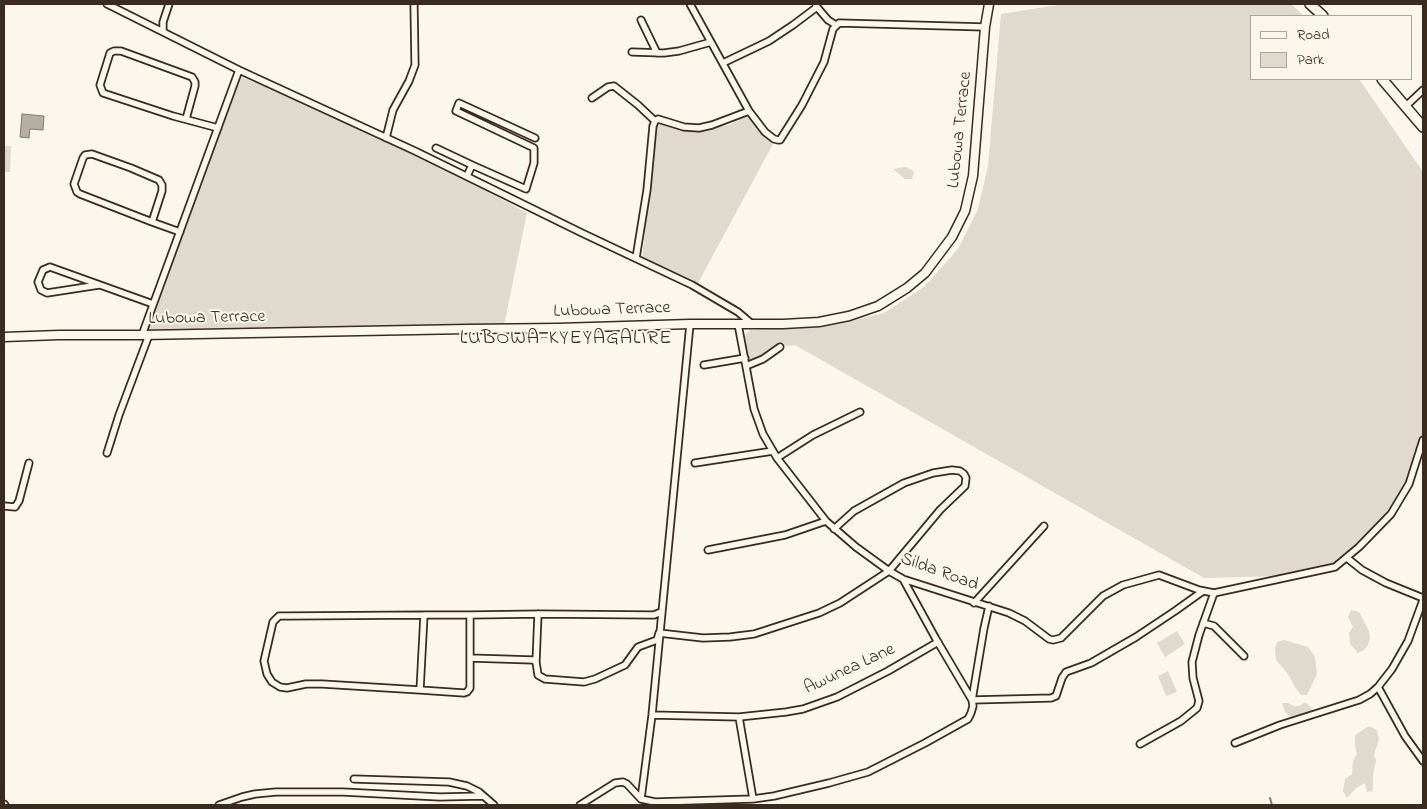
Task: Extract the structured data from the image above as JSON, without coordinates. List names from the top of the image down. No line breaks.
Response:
{"streets":{"street":["Lubowa Terrace","Silda Road","Awunea Lane"]},"crossings":[["Lubowa Terrace","Silda Road"]],"districts":["LUBOWA-KYEYAGALIRE"],"legend":["Road","Park"]}
